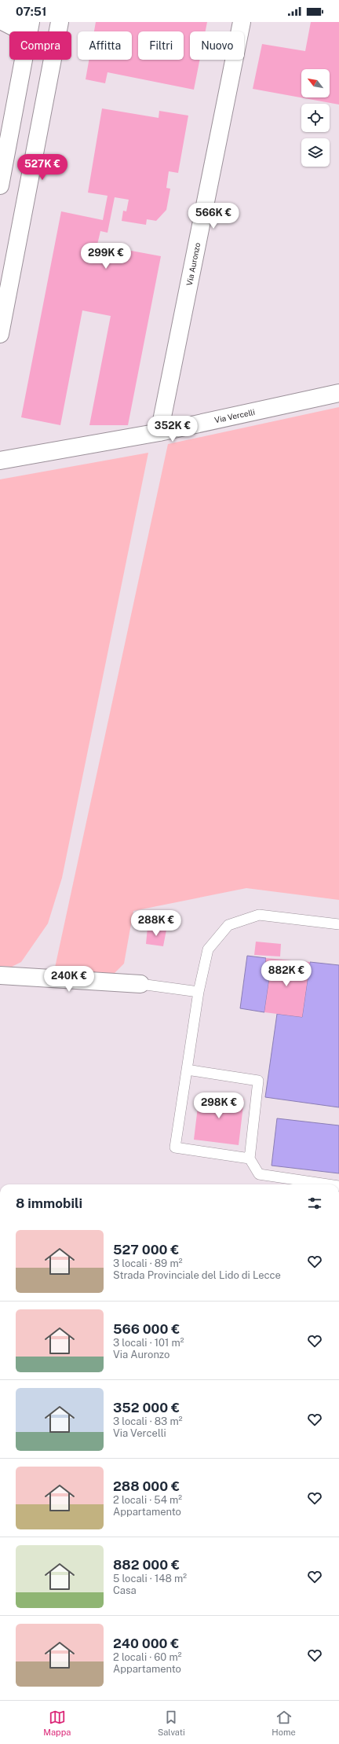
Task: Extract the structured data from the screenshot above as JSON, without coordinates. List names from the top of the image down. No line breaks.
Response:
{"streets":{"street":["Via Auronzo","Via Vercelli"]},"crossings":[["Via Auronzo","Via Vercelli"]],"north":"top left","page":{"status":"07:51","chip":["Compra","Affitta","Filtri","Nuovo"],"price":["527K €","566K €","299K €","352K €","288K €","882K €","240K €","298K €"],"heading":"8 immobili","list":[{"name":"527 000 €","note":"3 locali · 89 m² · Strada Provinciale del Lido di Lecce"},{"name":"566 000 €","note":"3 locali · 101 m² · Via Auronzo"},{"name":"352 000 €","note":"3 locali · 83 m² · Via Vercelli"},{"name":"288 000 €","note":"2 locali · 54 m² · Appartamento"},{"name":"882 000 €","note":"5 locali · 148 m² · Casa"},{"name":"240 000 €","note":"2 locali · 60 m² · Appartamento"}],"tabs":["Mappa","Salvati","Home"]}}
